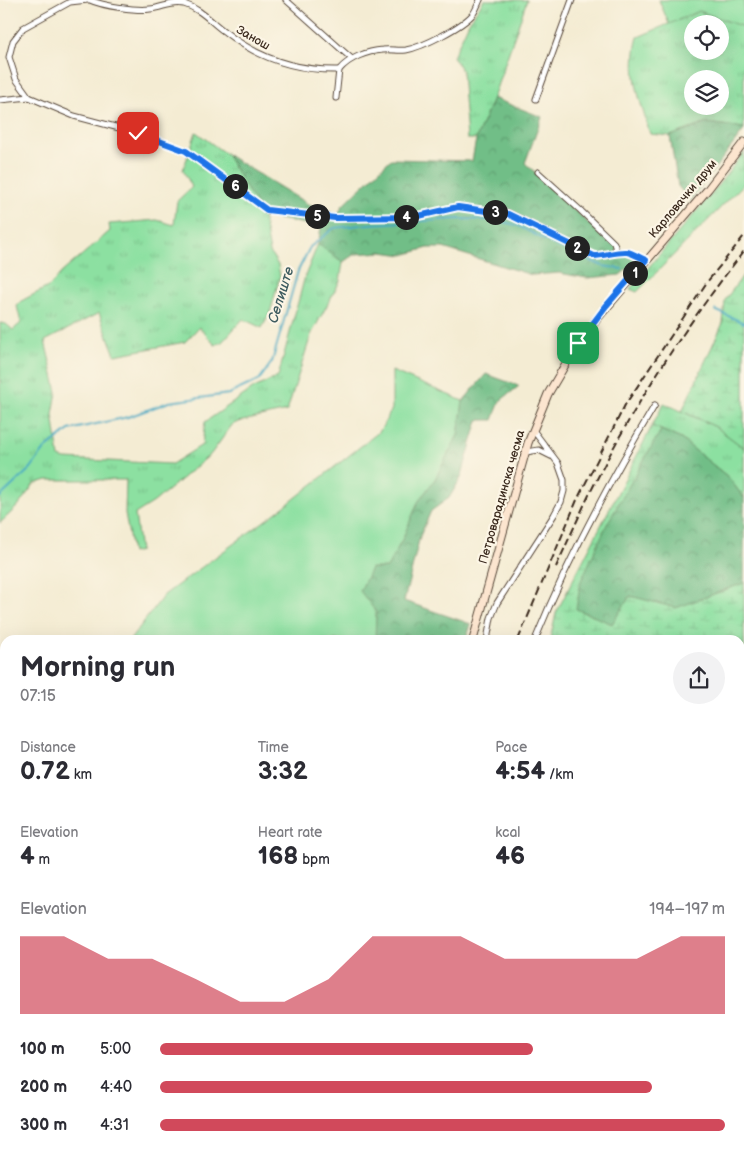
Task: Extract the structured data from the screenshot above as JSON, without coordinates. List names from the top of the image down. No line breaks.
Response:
{"streets":{"main road":["Карловачки друм","Петроварадинска чесма"],"street":["Занош"]},"crossings":[["Карловачки друм","Петроварадинска чесма"]],"water":["Селиште"],"page":{"pins":["6","3","5","4","2","1"],"heading":["Morning run","07:15"],"stats":[["Distance","0.72 km"],["Time","3:32"],["Pace","4:54 /km"],["Elevation","4 m"],["Heart rate","168 bpm"],["kcal","46"]],"chart":["Elevation","194–197 m"],"list":[{"name":"100 m","note":"5:00"},{"name":"200 m","note":"4:40"},{"name":"300 m","note":"4:31"}]}}
